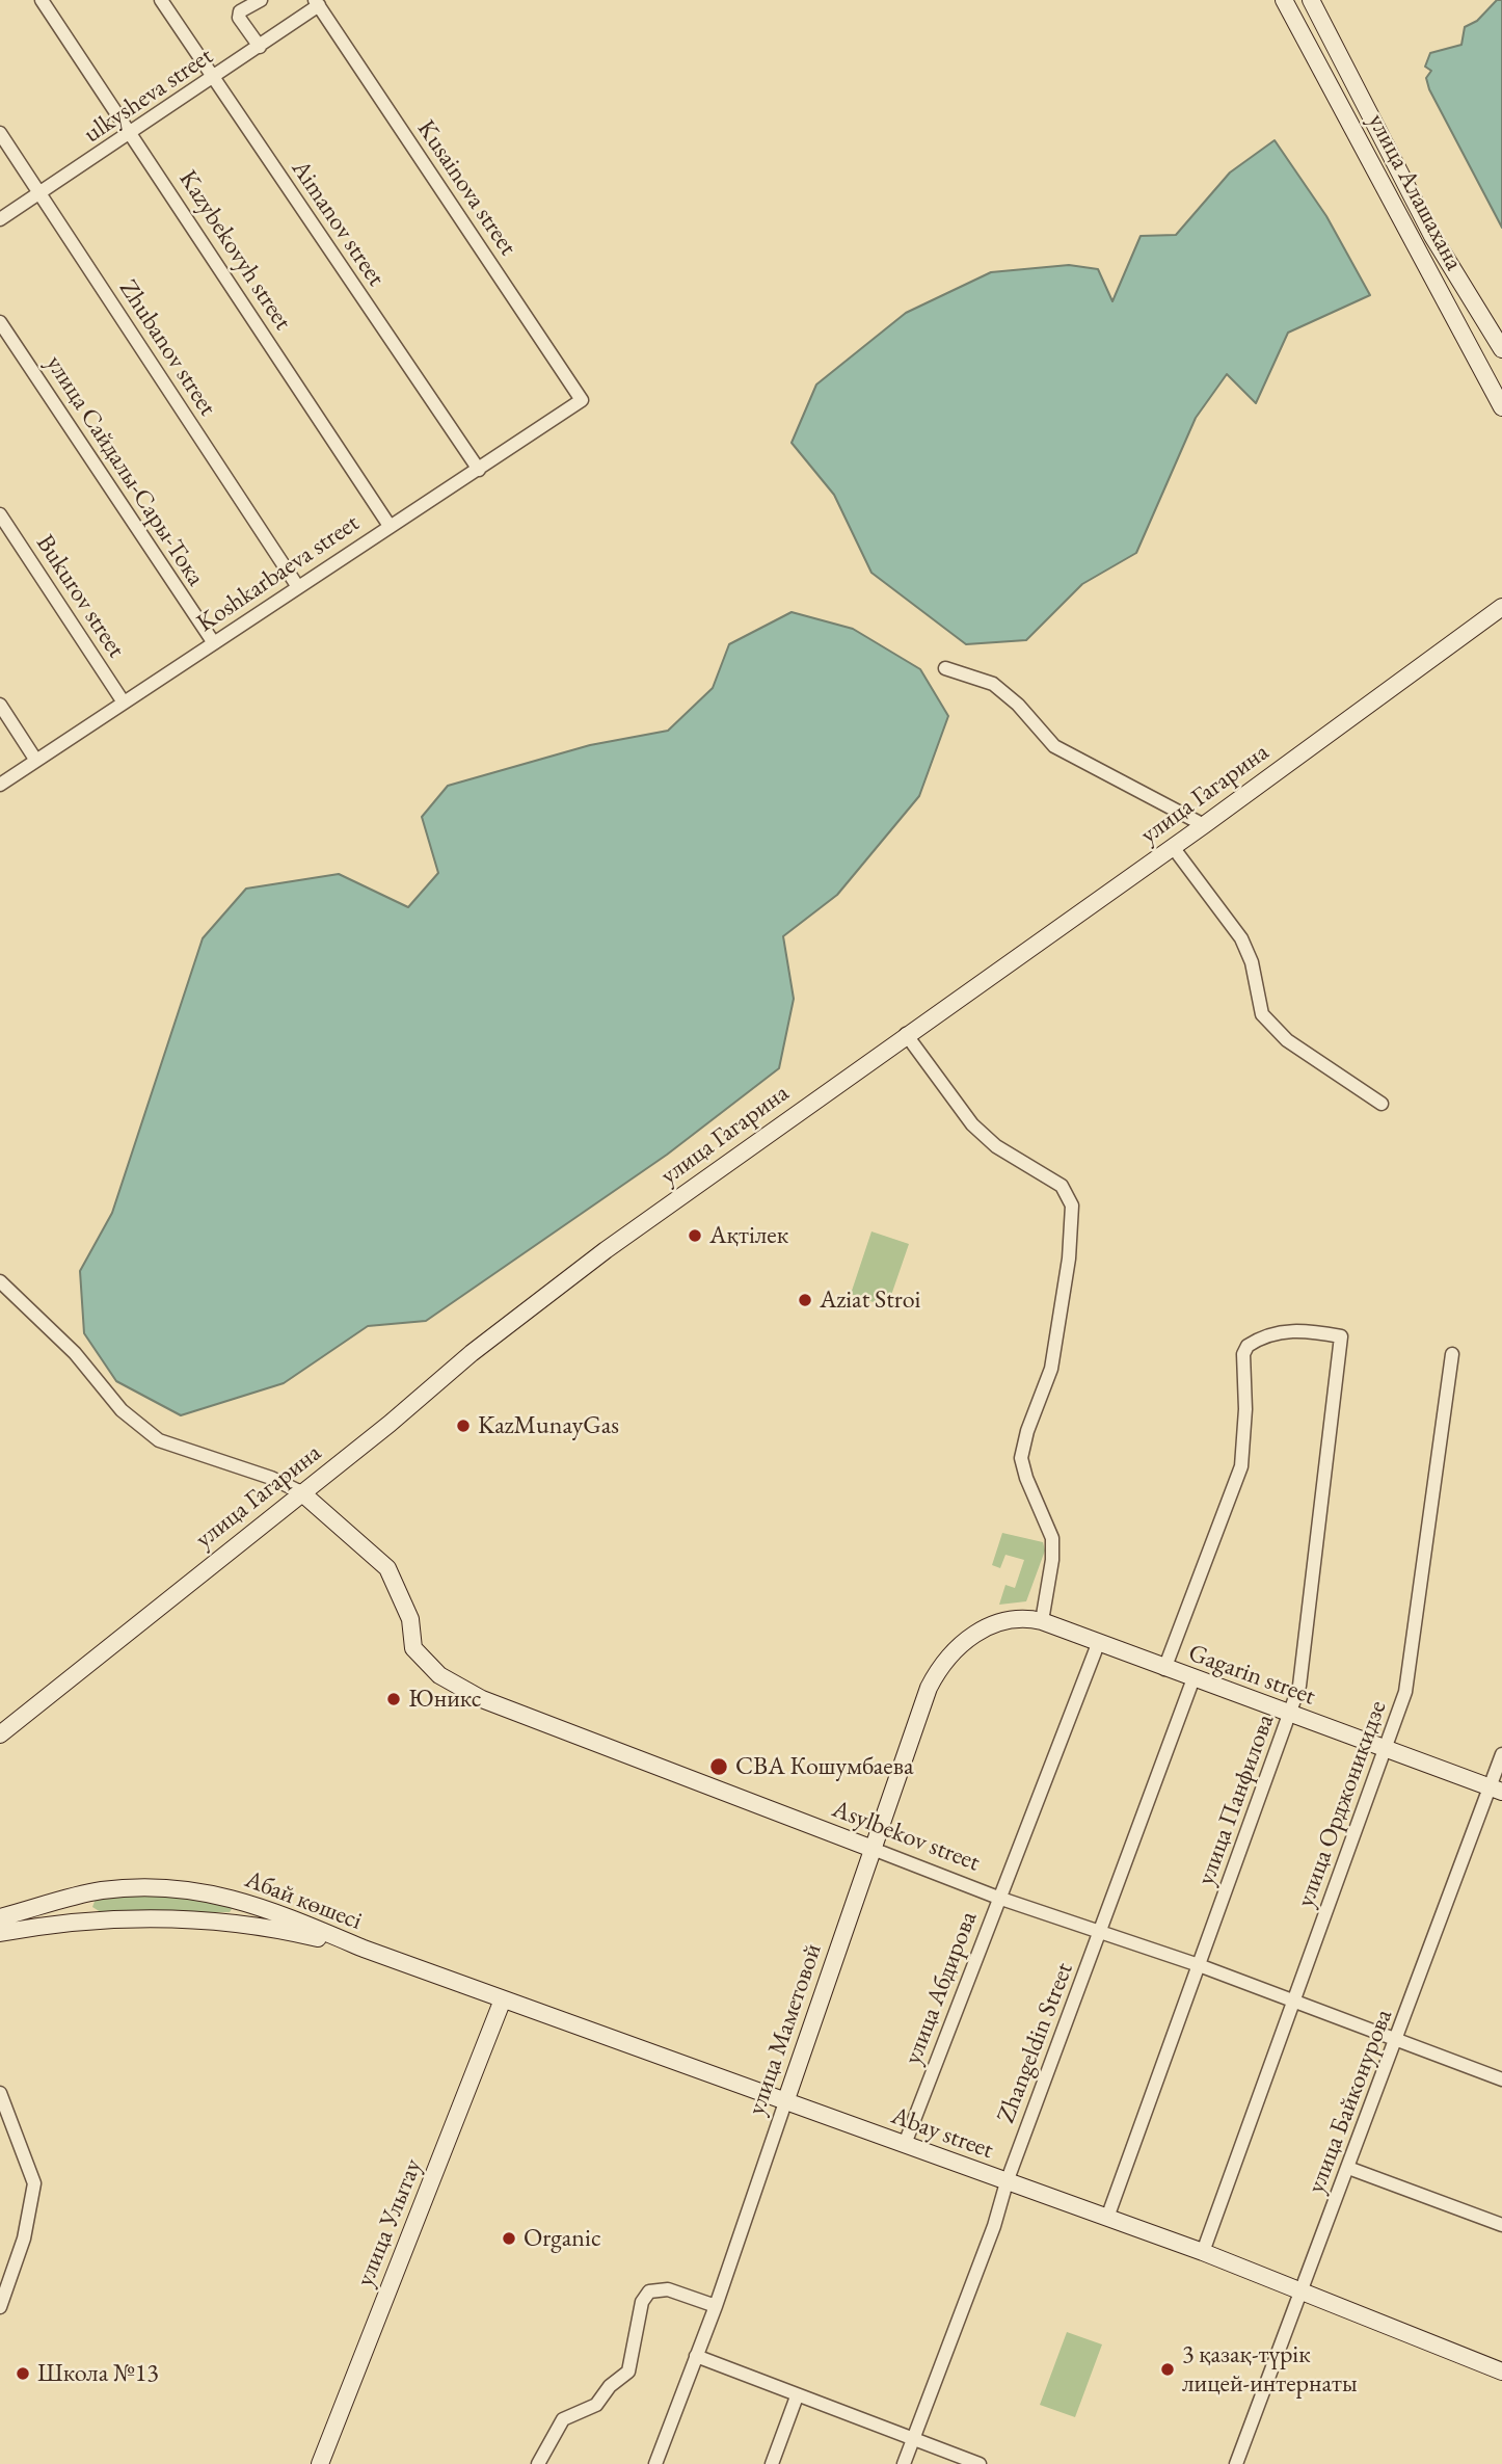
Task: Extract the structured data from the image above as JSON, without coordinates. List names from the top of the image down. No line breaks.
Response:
{"streets":{"main road":["улица Алашахана","улица Гагарина","Gagarin street","Asylbekov street","Абай көшесі","улица Маметовой","Abay street","улица Улытау"],"street":["ulkysheva street","Kusainova street","Aimanov street","Kazybekovyh street","Zhubanov street","улица Сайдалы-Сары-Тока","Koshkarbaeva street","Bukurov street","улица Панфилова","улица Орджоникидзе","улица Абдирова","Zhangeldin Street","улица Байконурова"]},"crossings":[["ulkysheva street","Kusainova street"],["ulkysheva street","Aimanov street"],["ulkysheva street","Kazybekovyh street"],["ulkysheva street","Zhubanov street"],["Kusainova street","Koshkarbaeva street"],["Aimanov street","Koshkarbaeva street"],["Kazybekovyh street","Koshkarbaeva street"],["Zhubanov street","Koshkarbaeva street"],["улица Сайдалы-Сары-Тока","Koshkarbaeva street"],["Koshkarbaeva street","Bukurov street"],["улица Гагарина","Asylbekov street"],["Gagarin street","улица Панфилова"],["Gagarin street","улица Орджоникидзе"],["Gagarin street","улица Абдирова"],["Gagarin street","улица Маметовой"],["Gagarin street","Zhangeldin Street"],["Gagarin street","улица Байконурова"],["улица Панфилова","Asylbekov street"],["улица Панфилова","Abay street"],["улица Орджоникидзе","Asylbekov street"],["улица Орджоникидзе","Abay street"],["Asylbekov street","улица Абдирова"],["Asylbekov street","улица Маметовой"],["Asylbekov street","Zhangeldin Street"],["Asylbekov street","улица Байконурова"],["Абай көшесі","Abay street"],["улица Абдирова","Abay street"],["улица Маметовой","Abay street"],["Zhangeldin Street","Abay street"],["улица Байконурова","Abay street"],["Abay street","улица Улытау"]],"places":["Ақтілек","Aziat Stroi","KazMunayGas","Юникс","СВА Кошумбаева","Organic","3 қазақ-түрік лицей-интернаты","Школа №13"]}
